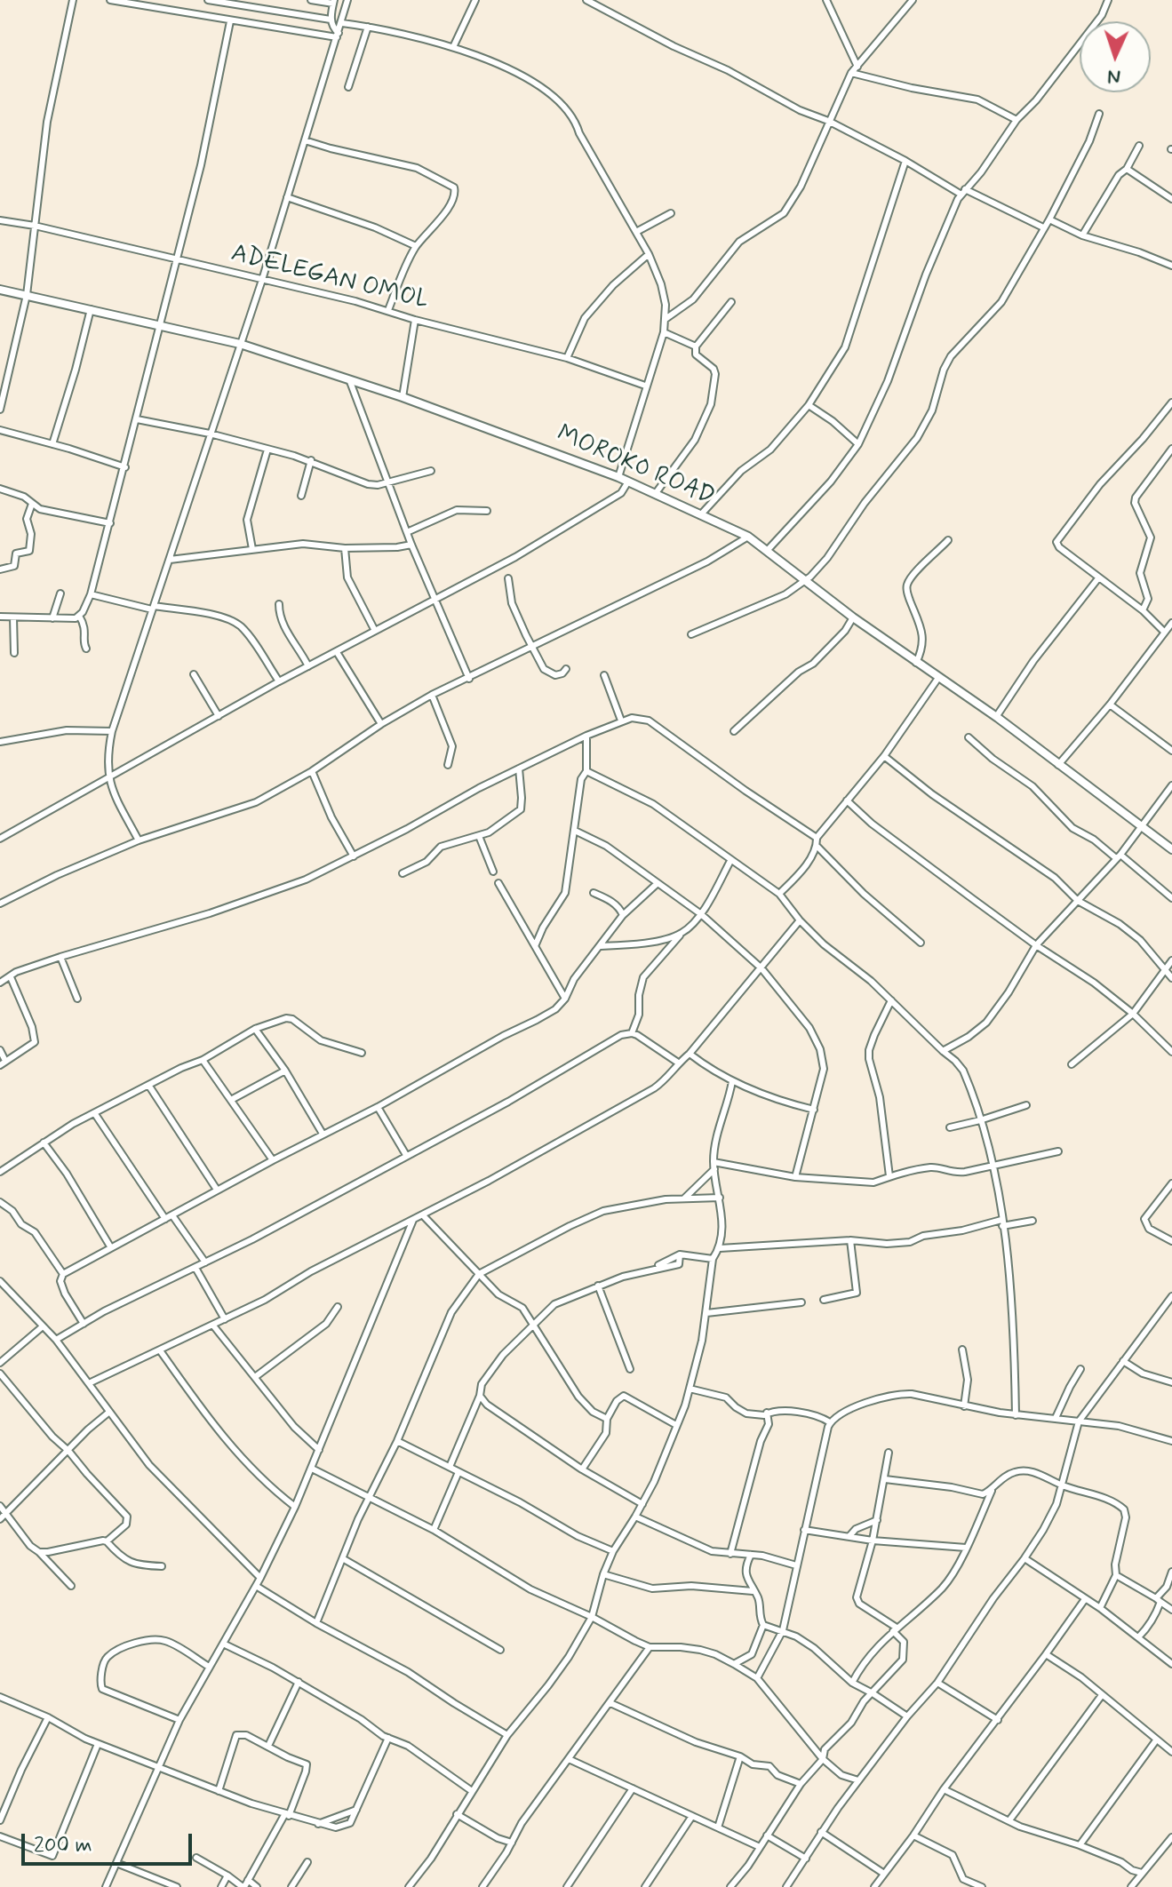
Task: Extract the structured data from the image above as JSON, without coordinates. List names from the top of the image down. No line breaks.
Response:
{"streets":{"street":["ADELEGAN OMOL","MOROKO ROAD"]},"scale_bar":"200 m","north":"bottom"}
